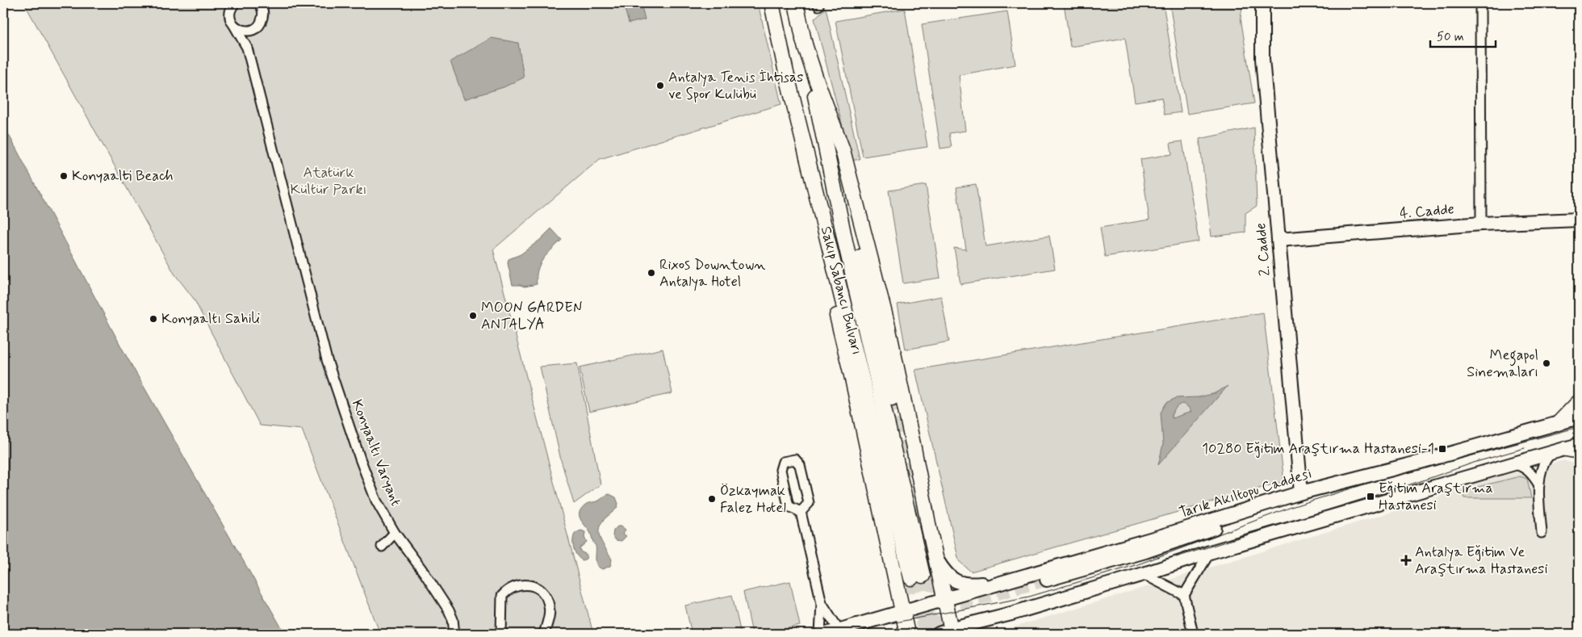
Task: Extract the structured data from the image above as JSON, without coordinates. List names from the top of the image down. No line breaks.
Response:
{"streets":{"main road":["4. Cadde","2. Cadde","Sakıp Sabancı Bulvarı","Tarık Akıltopu Caddesi"],"street":["Konyaaltı Varyant"]},"crossings":[["4. Cadde","2. Cadde"],["2. Cadde","Tarık Akıltopu Caddesi"]],"parks":["Atatürk Kültür Parkı"],"places":{"other":["Antalya Tenis İhtisas ve Spor Kulübü","Konyaalti Beach","Rixos Downtown Antalya Hotel","MOON GARDEN ANTALYA","Konyaaltı Sahili","Megapol Sinemaları","Özkaymak Falez Hotel"],"transit":["10280 Eğitim Araştırma Hastanesi-1","Eğitim Araştırma Hastanesi"],"health":["Antalya Eğitim Ve Araştırma Hastanesi"]},"scale_bar":"50 m"}
